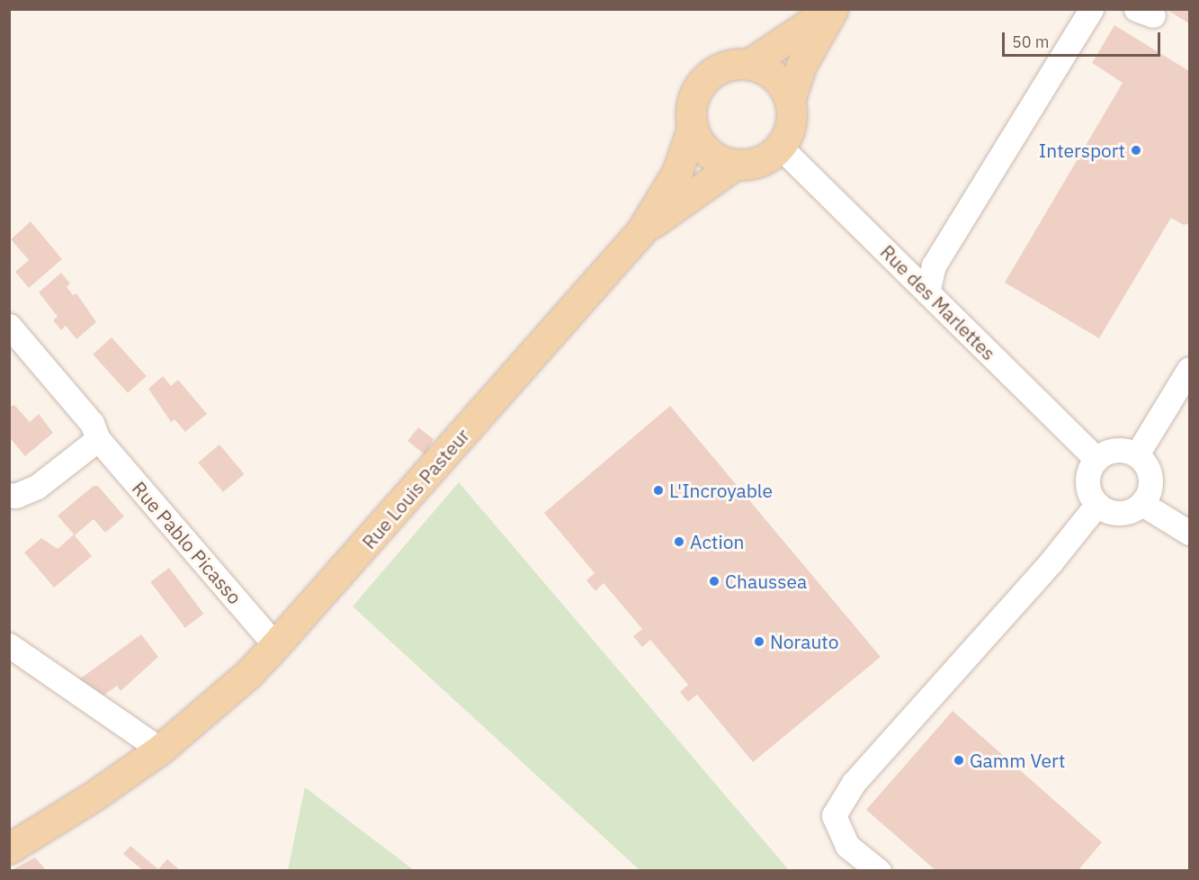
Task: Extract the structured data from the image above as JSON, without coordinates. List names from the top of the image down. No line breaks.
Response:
{"streets":{"main road":["Rue Louis Pasteur"],"street":["Rue des Marlettes","Rue Pablo Picasso"]},"crossings":[["Rue des Marlettes","Rue Louis Pasteur"],["Rue Louis Pasteur","Rue Pablo Picasso"]],"places":["Intersport","L'Incroyable","Action","Chaussea","Norauto","Gamm Vert"],"scale_bar":"50 m"}
